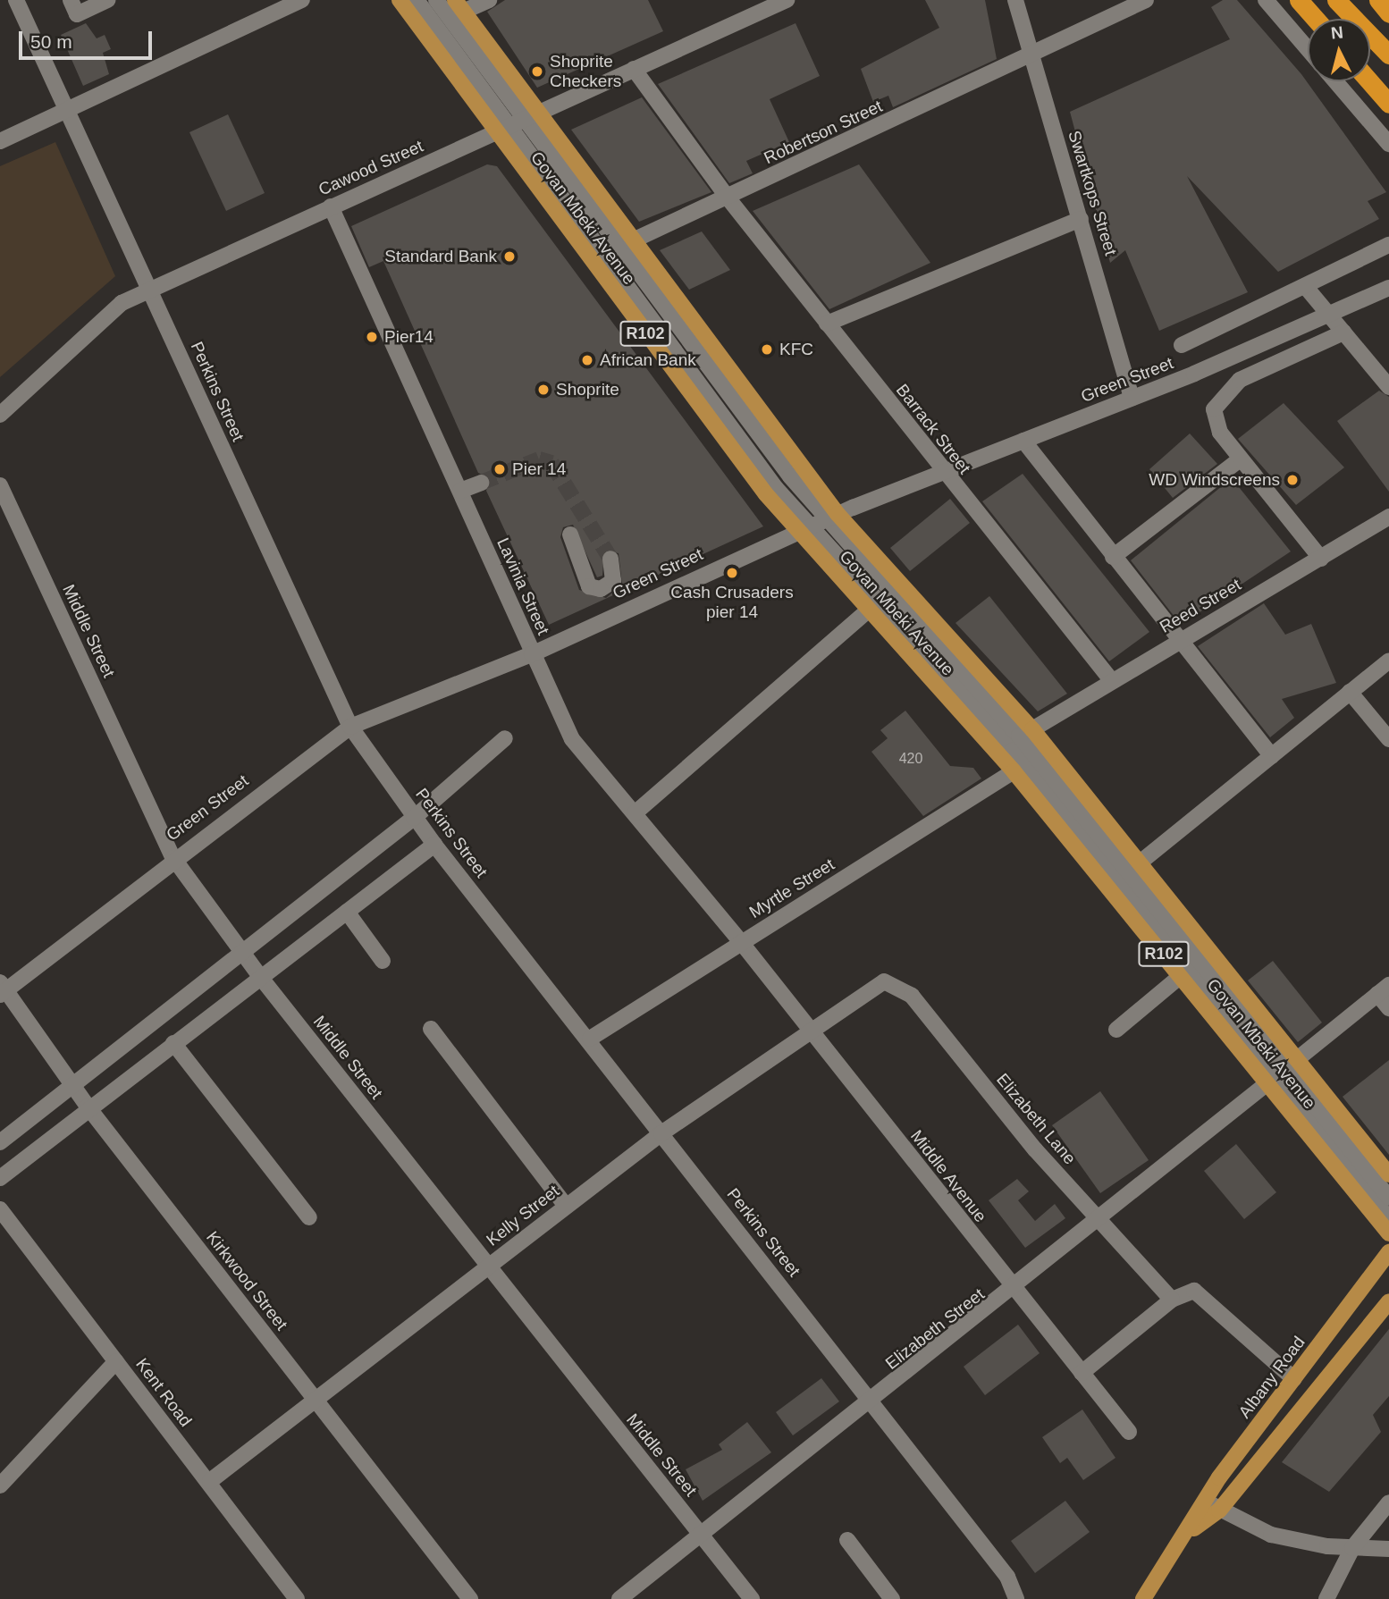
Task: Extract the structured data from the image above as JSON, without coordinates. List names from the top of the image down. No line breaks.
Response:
{"streets":{"main road":["Govan Mbeki Avenue","R102","Albany Road"],"street":["Robertson Street","Cawood Street","Swartkops Street","Green Street","Perkins Street","Barrack Street","Lavinia Street","Reed Street","Middle Street","Myrtle Street","Elizabeth Lane","Middle Avenue","Kelly Street","Kirkwood Street","Elizabeth Street","Kent Road"]},"crossings":[["Robertson Street","Swartkops Street"],["Robertson Street","Govan Mbeki Avenue"],["Robertson Street","Barrack Street"],["Cawood Street","Govan Mbeki Avenue"],["Cawood Street","Perkins Street"],["Cawood Street","Barrack Street"],["Cawood Street","Lavinia Street"],["Swartkops Street","Green Street"],["Govan Mbeki Avenue","Green Street"],["Govan Mbeki Avenue","Reed Street"],["Govan Mbeki Avenue","Myrtle Street"],["Govan Mbeki Avenue","Elizabeth Street"],["Green Street","Perkins Street"],["Green Street","Barrack Street"],["Green Street","Lavinia Street"],["Green Street","Middle Street"],["Green Street","Kirkwood Street"],["Perkins Street","Myrtle Street"],["Perkins Street","Kelly Street"],["Perkins Street","Elizabeth Street"],["Barrack Street","Reed Street"],["Lavinia Street","Myrtle Street"],["Lavinia Street","Middle Avenue"],["Middle Street","Kelly Street"],["Middle Street","Elizabeth Street"],["Myrtle Street","Middle Avenue"],["Elizabeth Lane","Kelly Street"],["Elizabeth Lane","Elizabeth Street"],["Middle Avenue","Kelly Street"],["Middle Avenue","Elizabeth Street"],["Kelly Street","Kirkwood Street"],["Kelly Street","Kent Road"]],"places":["Shoprite Checkers","Standard Bank","Pier14","KFC","African Bank","Shoprite","Pier 14","WD Windscreens","Cash Crusaders pier 14"],"house_numbers":["420"],"scale_bar":"50 m","north":"top"}
